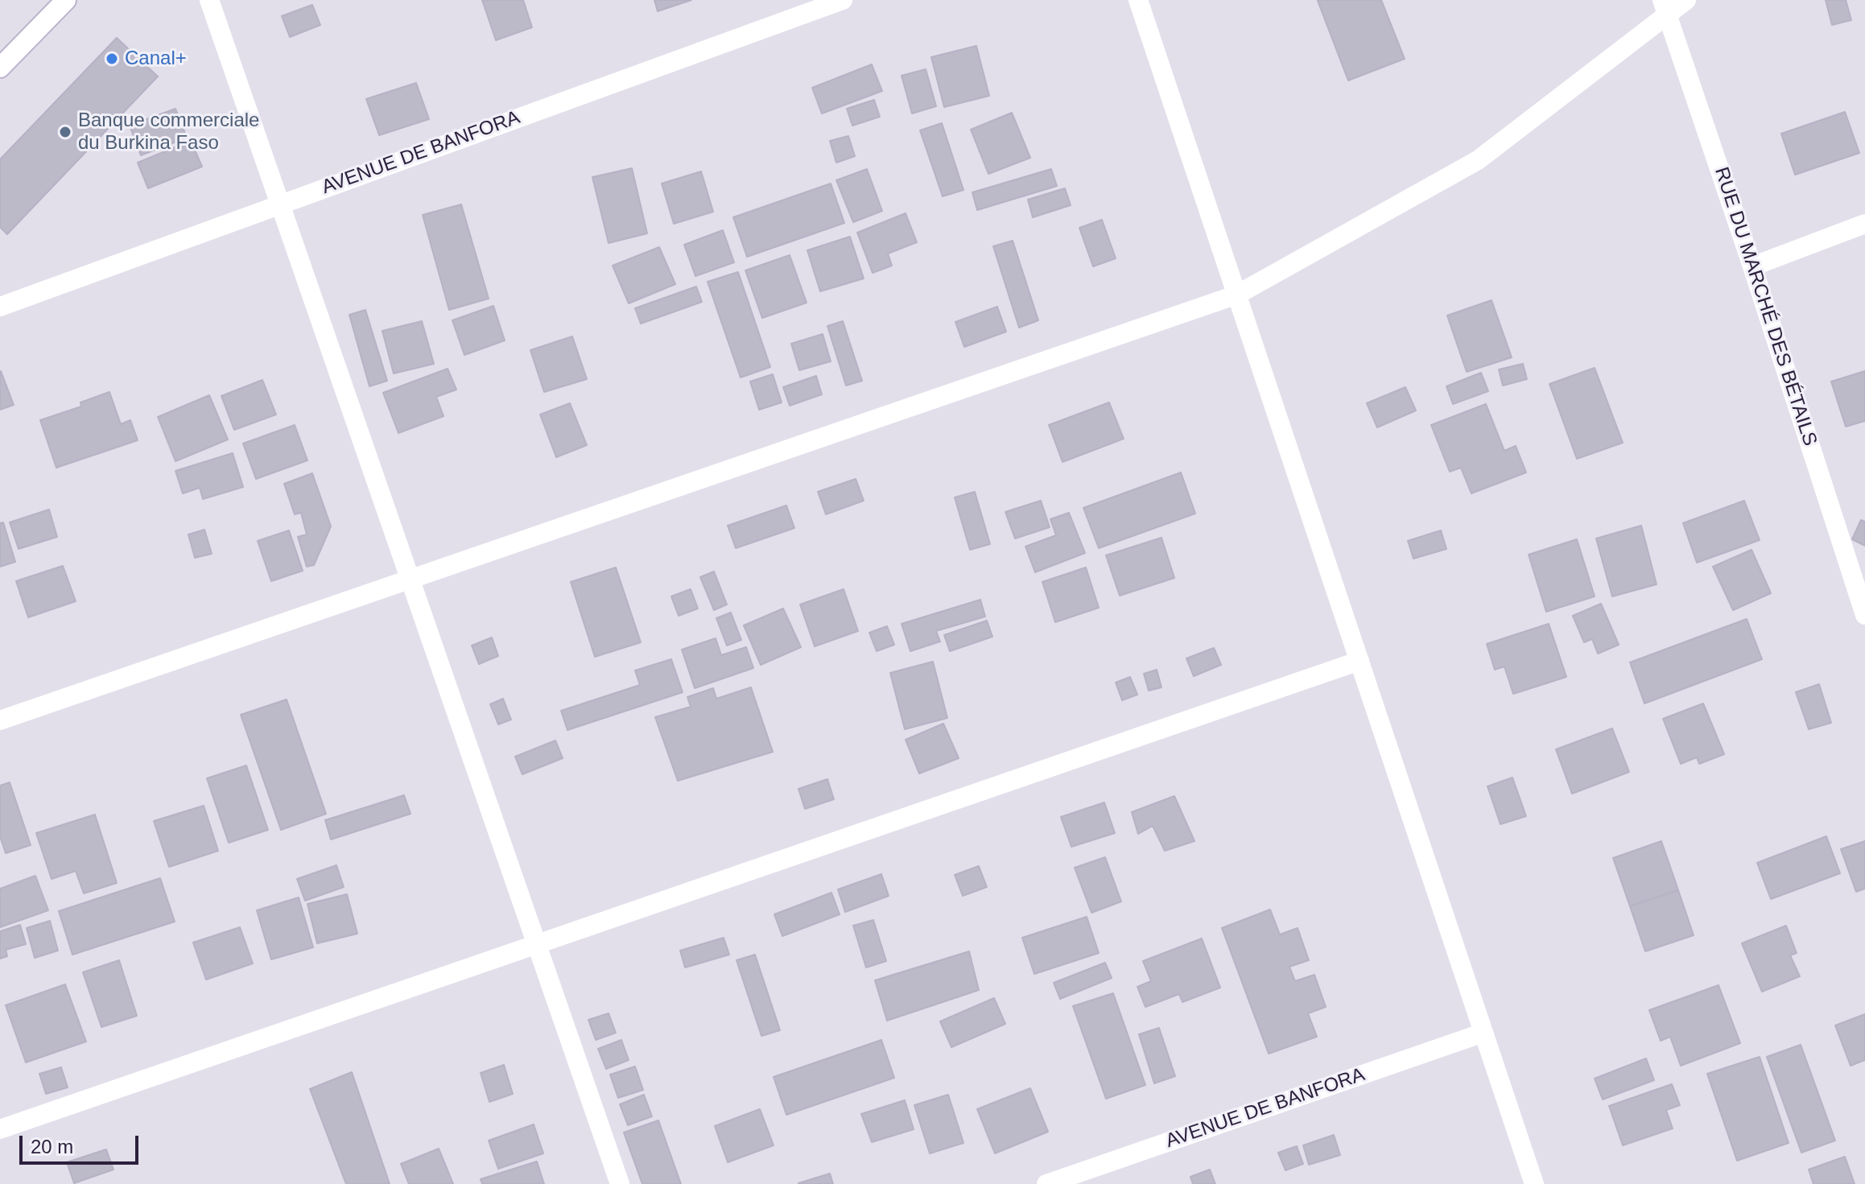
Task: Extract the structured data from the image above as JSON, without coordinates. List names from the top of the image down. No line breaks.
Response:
{"streets":{"street":["AVENUE DE BANFORA","RUE DU MARCHÉ DES BÉTAILS"]},"places":["Canal+","Banque commerciale du Burkina Faso"],"scale_bar":"20 m"}
